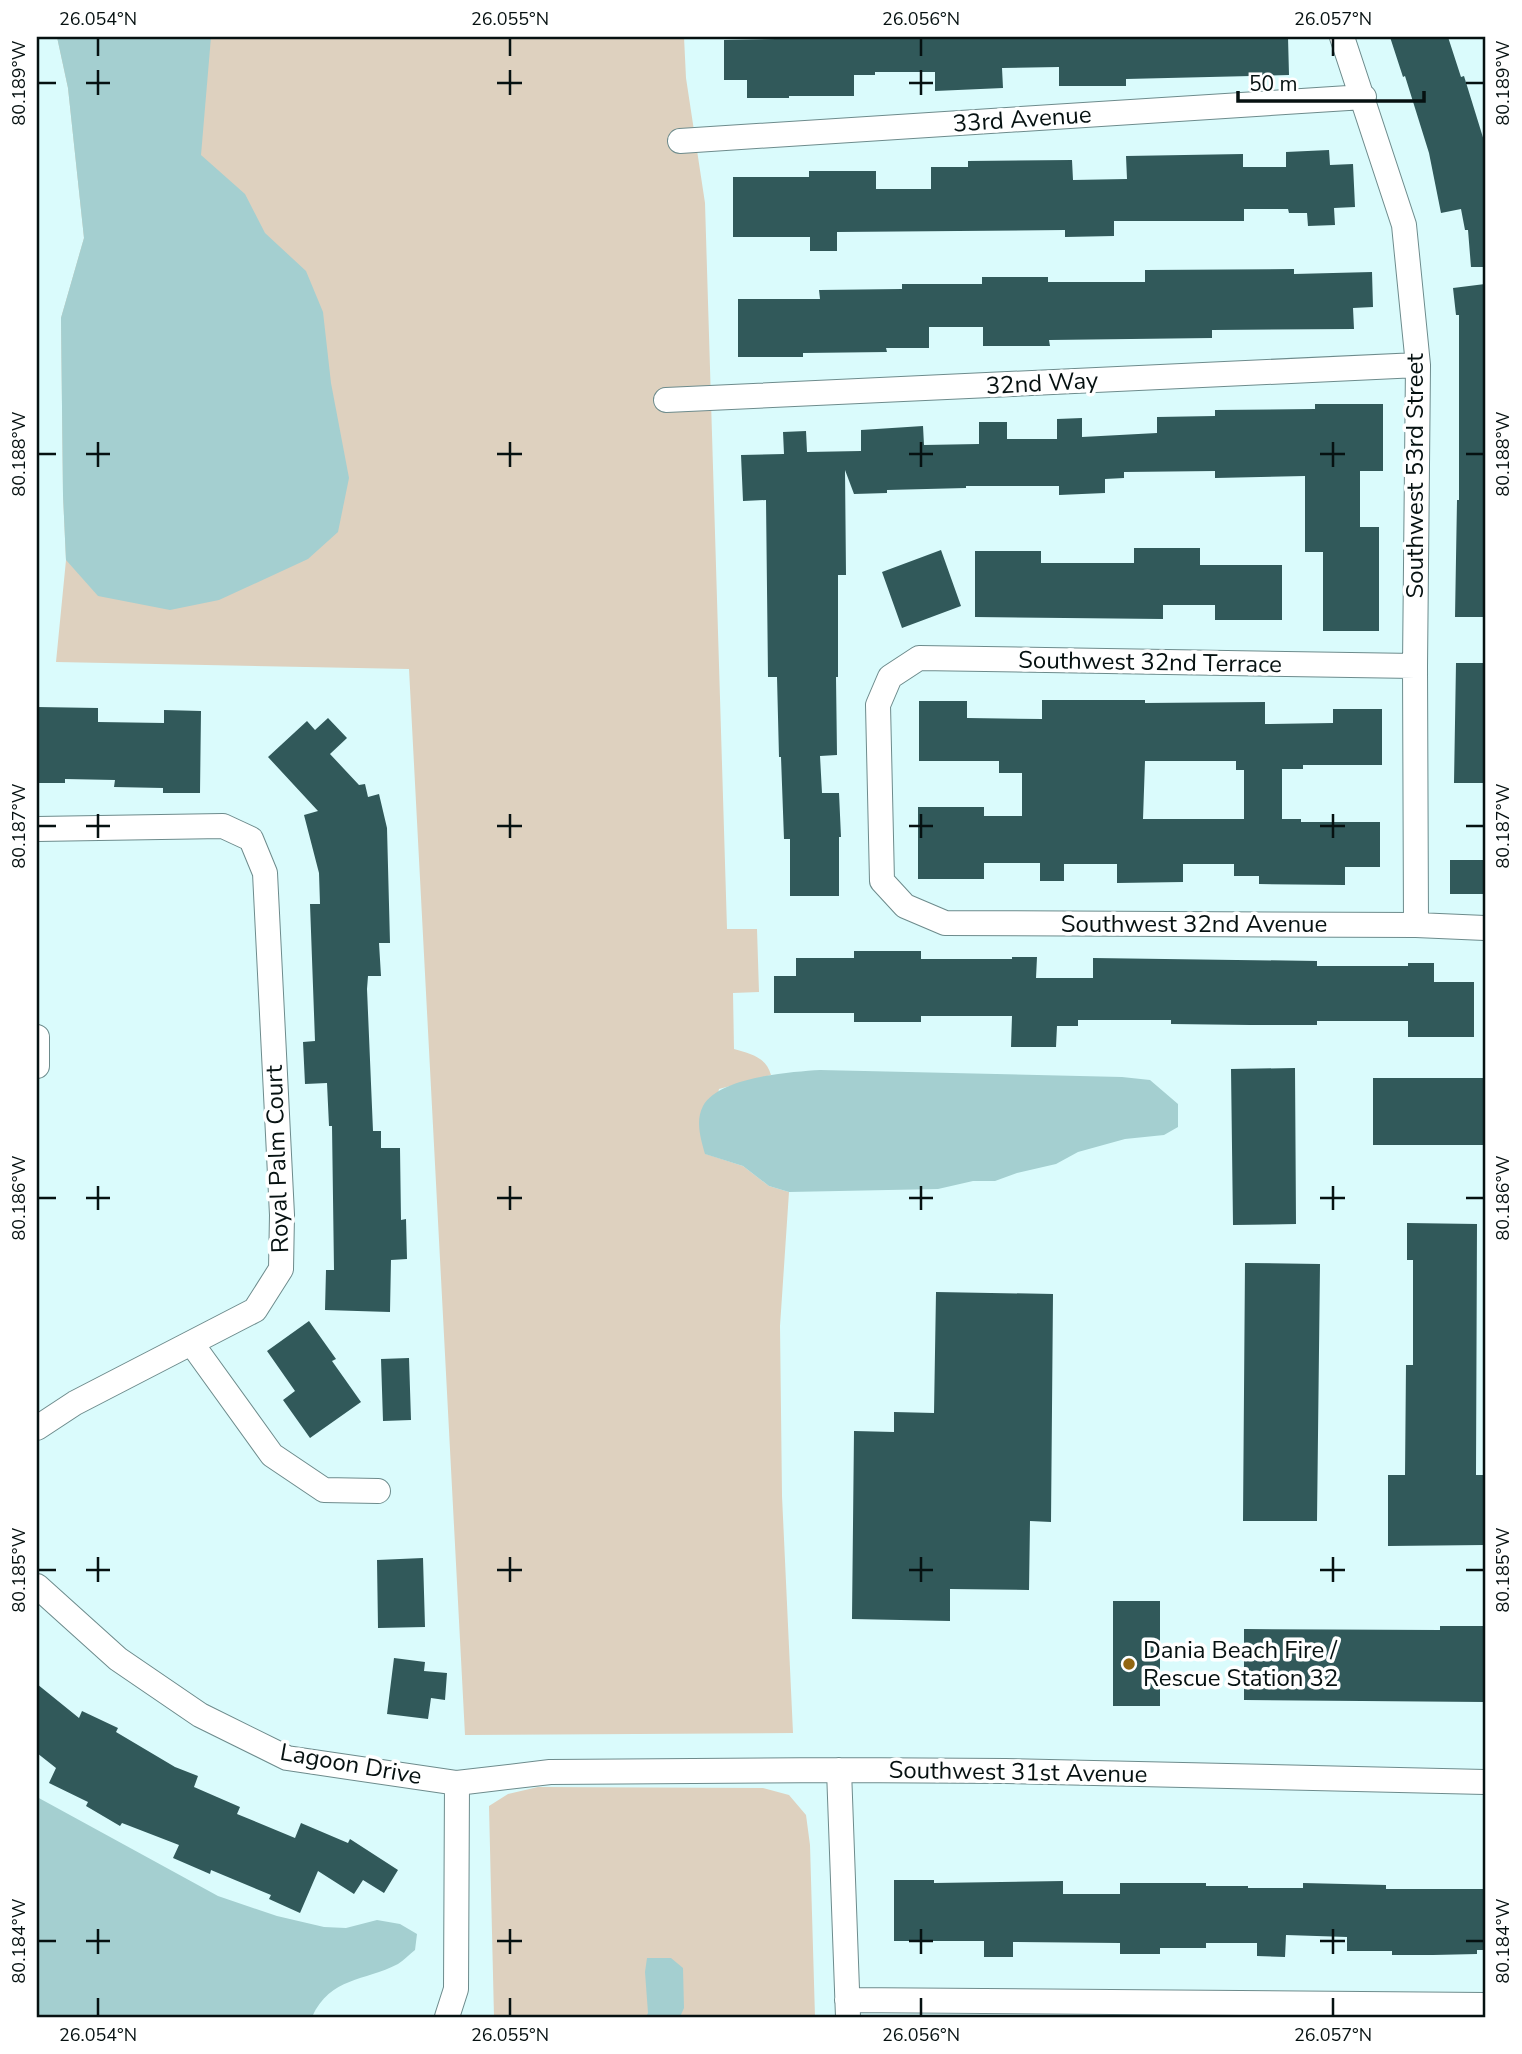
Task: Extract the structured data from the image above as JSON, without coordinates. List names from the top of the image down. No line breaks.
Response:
{"streets":{"street":["33rd Avenue","32nd Way","Southwest 53rd Street","Southwest 32nd Terrace","Southwest 32nd Avenue","Royal Palm Court","Lagoon Drive","Southwest 31st Avenue"]},"crossings":[["33rd Avenue","Southwest 53rd Street"],["32nd Way","Southwest 53rd Street"],["Southwest 53rd Street","Southwest 32nd Terrace"],["Southwest 53rd Street","Southwest 32nd Avenue"],["Southwest 32nd Terrace","Southwest 32nd Avenue"],["Lagoon Drive","Southwest 31st Avenue"]],"places":["Dania Beach Fire / Rescue Station 32"],"scale_bar":"50 m","coordinates":["26.054°N","26.055°N","26.056°N","26.057°N","80.189°W","80.188°W","80.187°W","80.186°W","80.185°W","80.184°W"]}
